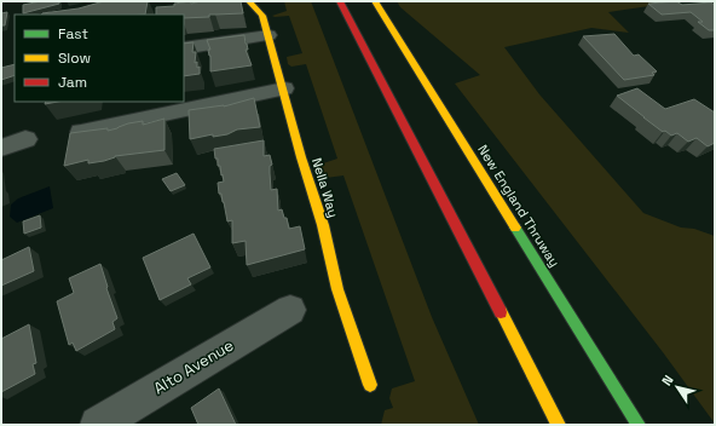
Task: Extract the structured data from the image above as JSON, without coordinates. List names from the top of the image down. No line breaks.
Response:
{"streets":{"main road":["Nella Way","New England Thruway"],"street":["Alto Avenue"]},"legend":["Fast","Slow","Jam"],"north":"top left"}
